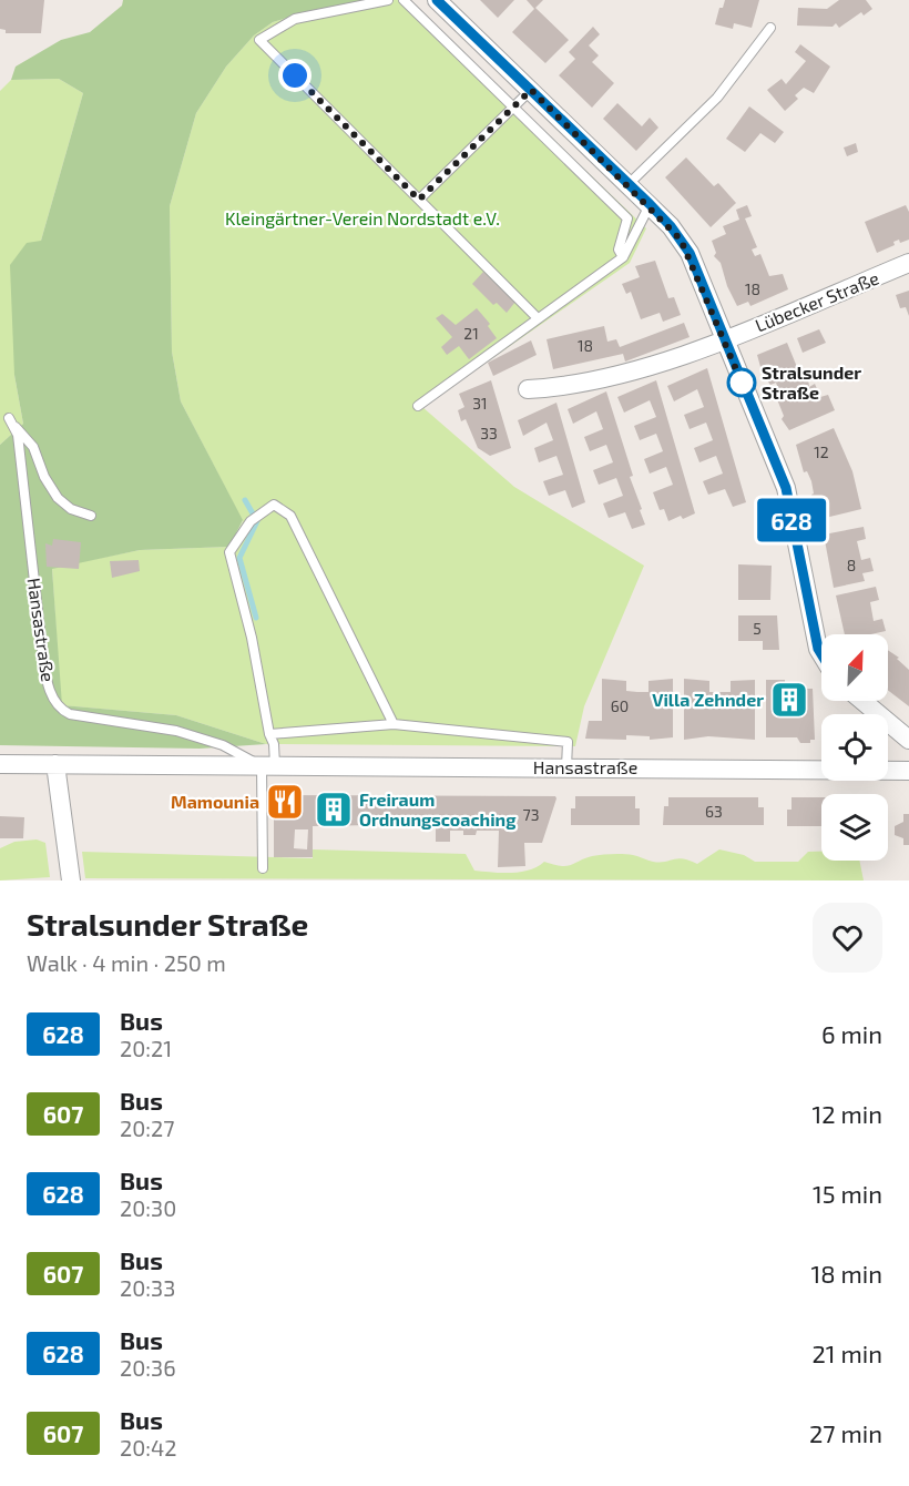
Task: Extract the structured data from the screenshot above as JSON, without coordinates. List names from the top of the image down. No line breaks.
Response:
{"streets":{"street":["Lübecker Straße","Hansastraße"]},"parks":["Kleingärtner-Verein Nordstadt e.V."],"places":{"other":["Stralsunder Straße"],"building":["Villa Zehnder","Freiraum Ordnungscoaching"],"restaurant":["Mamounia"]},"lines":["bus line 628"],"house_numbers":["18","21","18","31","33","12","8","5","60","63","73"],"north":"top right","page":{"on_map":"628","heading":["Stralsunder Straße","Walk · 4 min · 250 m"],"list":[{"mark":"628","name":"Bus","note":"20:21","value":"6 min"},{"mark":"607","name":"Bus","note":"20:27","value":"12 min"},{"mark":"628","name":"Bus","note":"20:30","value":"15 min"},{"mark":"607","name":"Bus","note":"20:33","value":"18 min"},{"mark":"628","name":"Bus","note":"20:36","value":"21 min"},{"mark":"607","name":"Bus","note":"20:42","value":"27 min"}]}}
